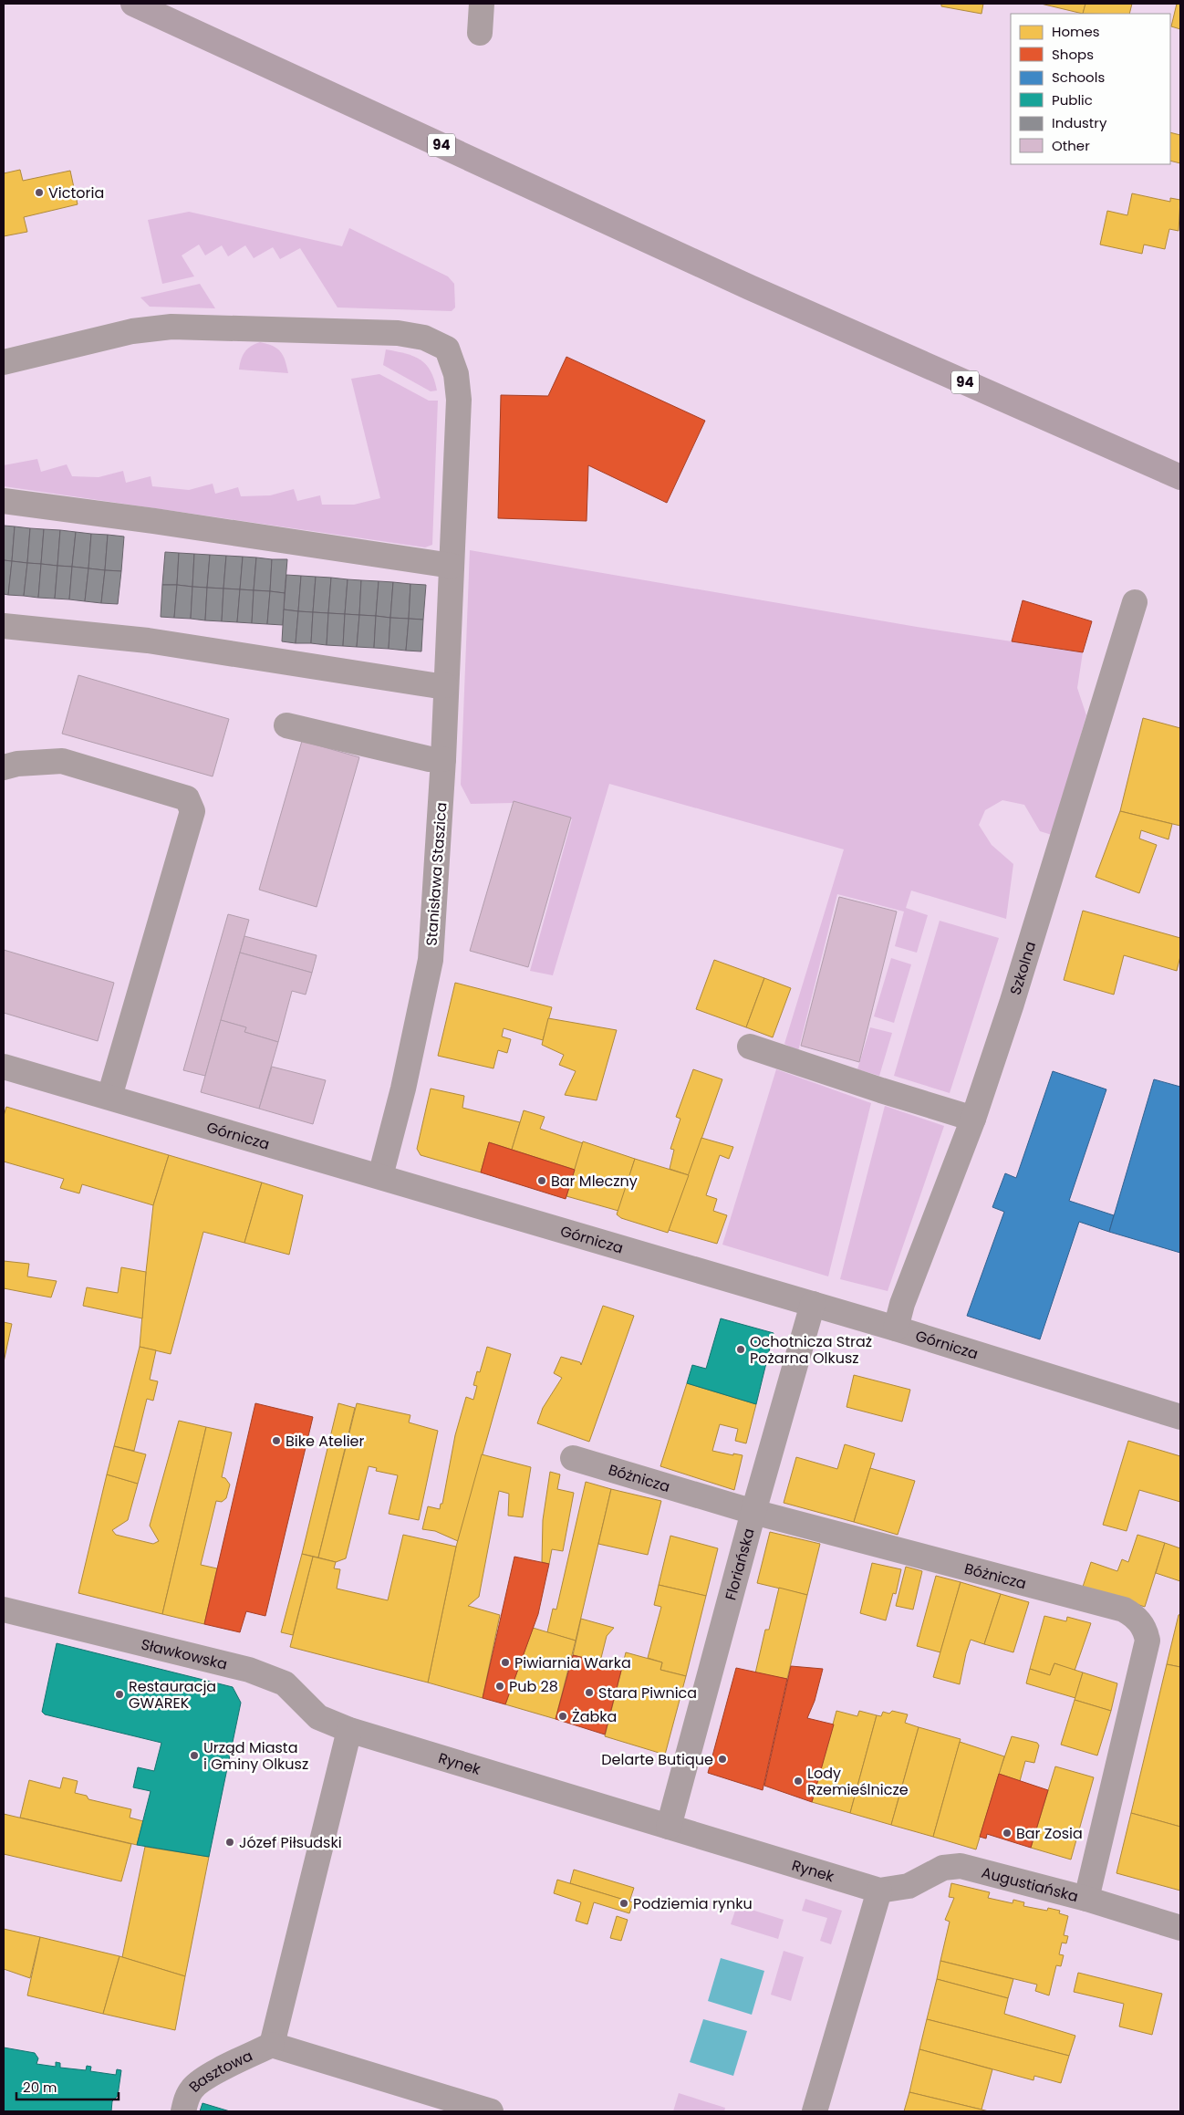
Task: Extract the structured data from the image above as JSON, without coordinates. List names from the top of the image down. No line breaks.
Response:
{"streets":{"main road":["94"],"street":["Stanisława Staszica","Szkolna","Górnicza","Bóżnicza","Floriańska","Sławkowska","Rynek","Augustiańska","Basztowa"]},"crossings":[["Stanisława Staszica","Górnicza"],["Szkolna","Górnicza"],["Górnicza","Floriańska"],["Bóżnicza","Floriańska"],["Bóżnicza","Augustiańska"],["Floriańska","Rynek"],["Sławkowska","Rynek"],["Rynek","Augustiańska"]],"places":["Victoria","Bar Mleczny","Ochotnicza Straż Pożarna Olkusz","Bike Atelier","Piwiarnia Warka","Pub 28","Stara Piwnica","Restauracja GWAREK","Żabka","Urząd Miasta i Gminy Olkusz","Delarte Butique","Lody Rzemieślnicze","Bar Zosia","Józef Piłsudski","Podziemia rynku"],"legend":["Homes","Shops","Schools","Public","Industry","Other"],"scale_bar":"20 m"}
